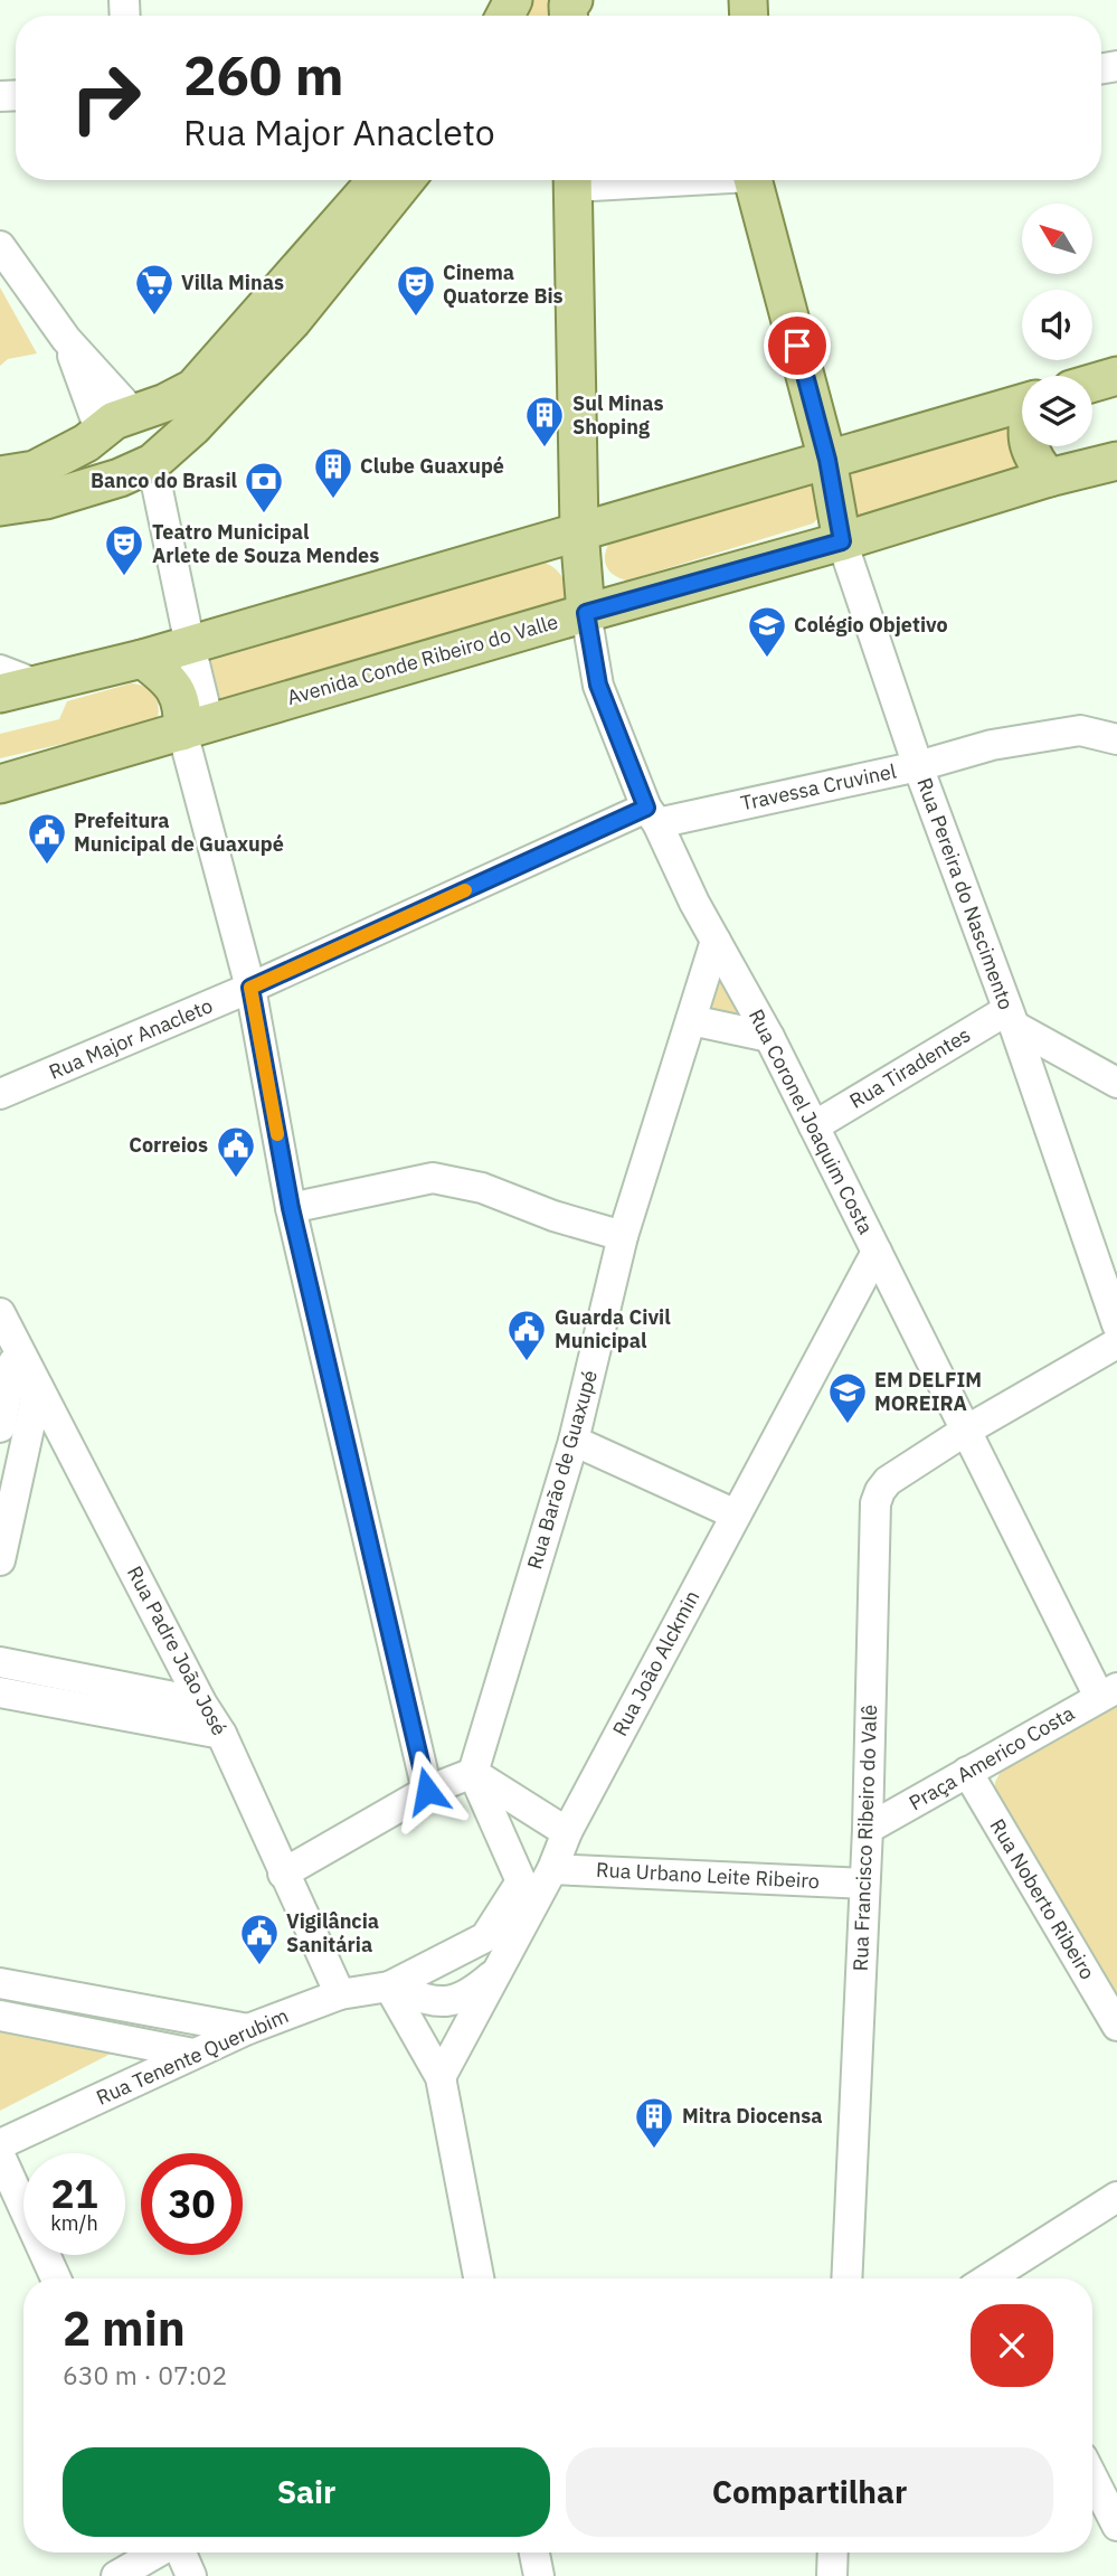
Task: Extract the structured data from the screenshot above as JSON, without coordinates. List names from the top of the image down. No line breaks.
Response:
{"streets":{"main road":["Avenida Conde Ribeiro do Valle","Rua Pereira do Nascimento","Rua Coronel Joaquim Costa"],"street":["Travessa Cruvinel","Rua Major Anacleto","Rua Tiradentes","Rua Barão de Guaxupé","Rua Padre João José","Rua João Alckmin","Praça Americo Costa","Rua Francisco Ribeiro do Valê","Rua Urbano Leite Ribeiro","Rua Noberto Ribeiro","Rua Tenente Querubim"]},"crossings":[["Avenida Conde Ribeiro do Valle","Rua Pereira do Nascimento"],["Avenida Conde Ribeiro do Valle","Rua Coronel Joaquim Costa"],["Travessa Cruvinel","Rua Pereira do Nascimento"],["Travessa Cruvinel","Rua Major Anacleto"],["Travessa Cruvinel","Rua Coronel Joaquim Costa"],["Rua Pereira do Nascimento","Rua Tiradentes"],["Rua Major Anacleto","Rua Coronel Joaquim Costa"],["Rua Tiradentes","Rua Coronel Joaquim Costa"],["Rua Coronel Joaquim Costa","Rua Barão de Guaxupé"],["Rua Coronel Joaquim Costa","Rua João Alckmin"],["Rua Coronel Joaquim Costa","Praça Americo Costa"],["Rua Coronel Joaquim Costa","Rua Francisco Ribeiro do Valê"],["Rua Padre João José","Rua Tenente Querubim"],["Rua João Alckmin","Rua Urbano Leite Ribeiro"],["Praça Americo Costa","Rua Francisco Ribeiro do Valê"],["Praça Americo Costa","Rua Noberto Ribeiro"],["Rua Francisco Ribeiro do Valê","Rua Urbano Leite Ribeiro"]],"places":{"supermarket":["Villa Minas"],"theatre":["Cinema Quatorze Bis","Teatro Municipal Arlete de Souza Mendes"],"building":["Sul Minas Shoping","Clube Guaxupé","Mitra Diocensa"],"bank":["Banco do Brasil"],"school or university":["Colégio Objetivo","EM DELFIM MOREIRA"],"public building":["Prefeitura Municipal de Guaxupé","Correios","Guarda Civil Municipal","Vigilância Sanitária"]},"north":"top left","page":{"turn":["260 m","Rua Major Anacleto"],"speed":"21 km/h","limit":"30","heading":["2 min","630 m · 07:02"],"buttons":["Sair","Compartilhar"]}}
